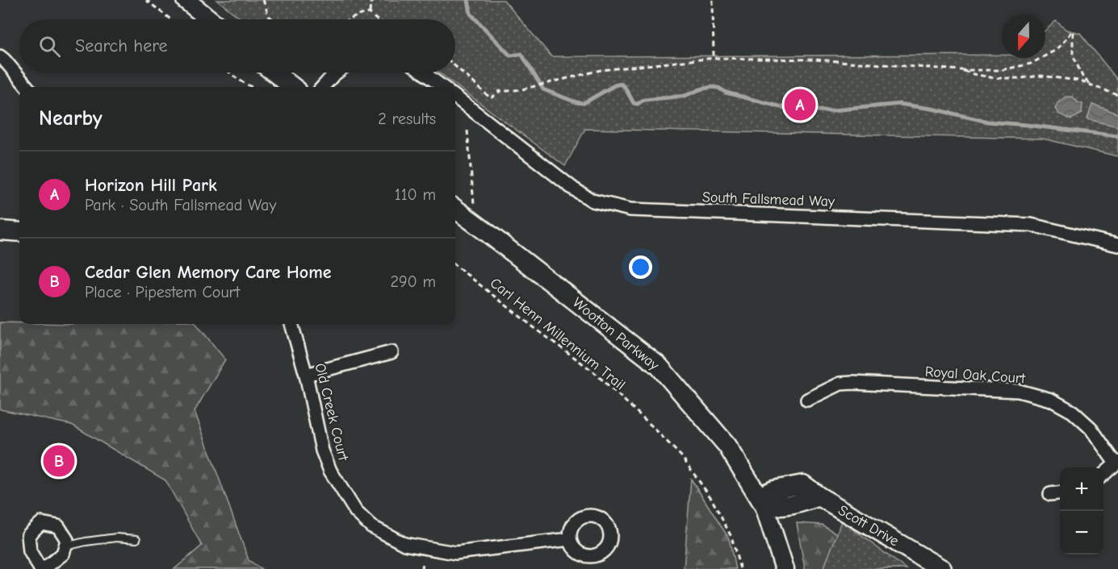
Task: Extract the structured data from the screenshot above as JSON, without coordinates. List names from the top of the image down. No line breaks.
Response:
{"streets":{"main road":["Wootton Parkway","Scott Drive"],"street":["South Fallsmead Way","Royal Oak Court","Old Creek Court"],"path":["Carl Henn Millennium Trail"]},"crossings":[["Wootton Parkway","Scott Drive"]],"north":"bottom","page":{"search":"Search here","pins":["A","B"],"heading":["Nearby","2 results"],"list":[{"mark":"A","name":"Horizon Hill Park","note":"Park · South Fallsmead Way","value":"110 m"},{"mark":"B","name":"Cedar Glen Memory Care Home","note":"Place · Pipestem Court","value":"290 m"}],"map_buttons":["+","−"]}}
